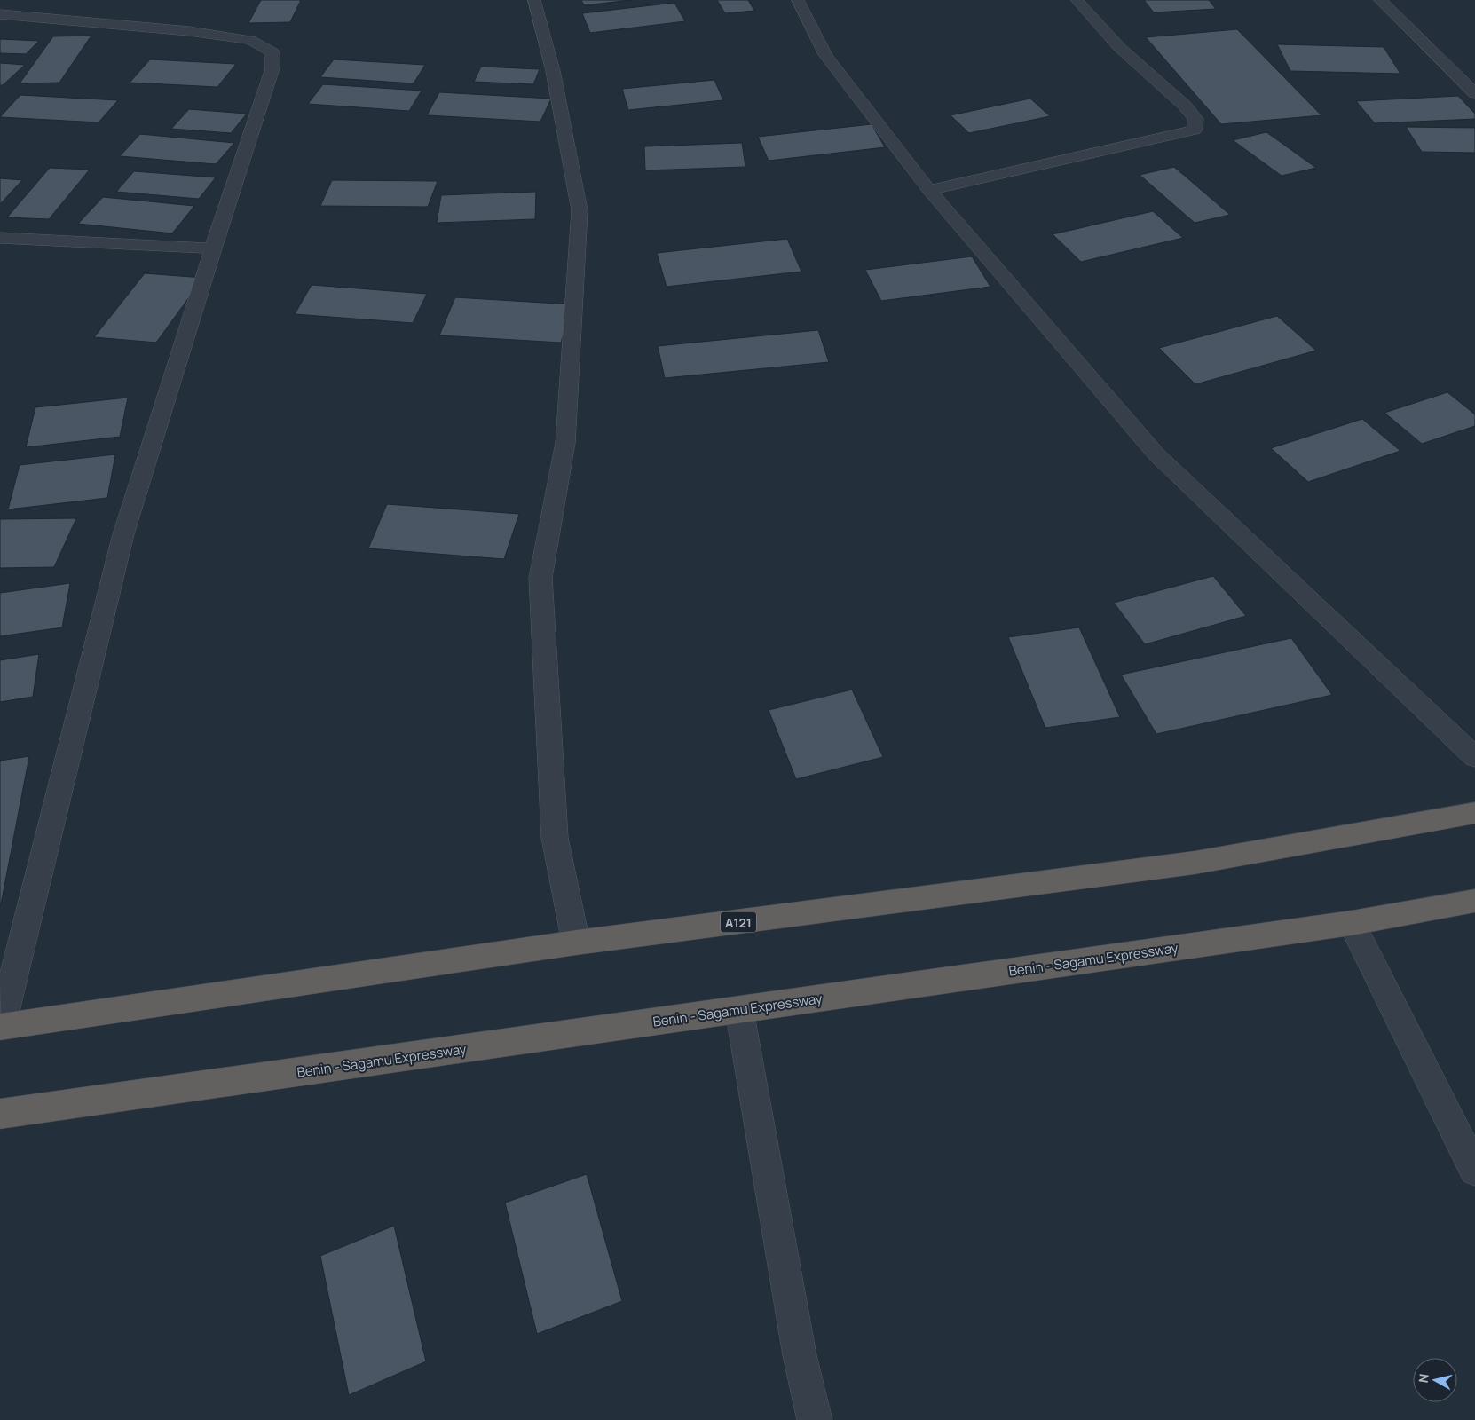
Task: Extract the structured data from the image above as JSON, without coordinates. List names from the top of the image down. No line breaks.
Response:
{"streets":{"highway":["A121","Benin - Sagamu Expressway"]},"north":"left"}
